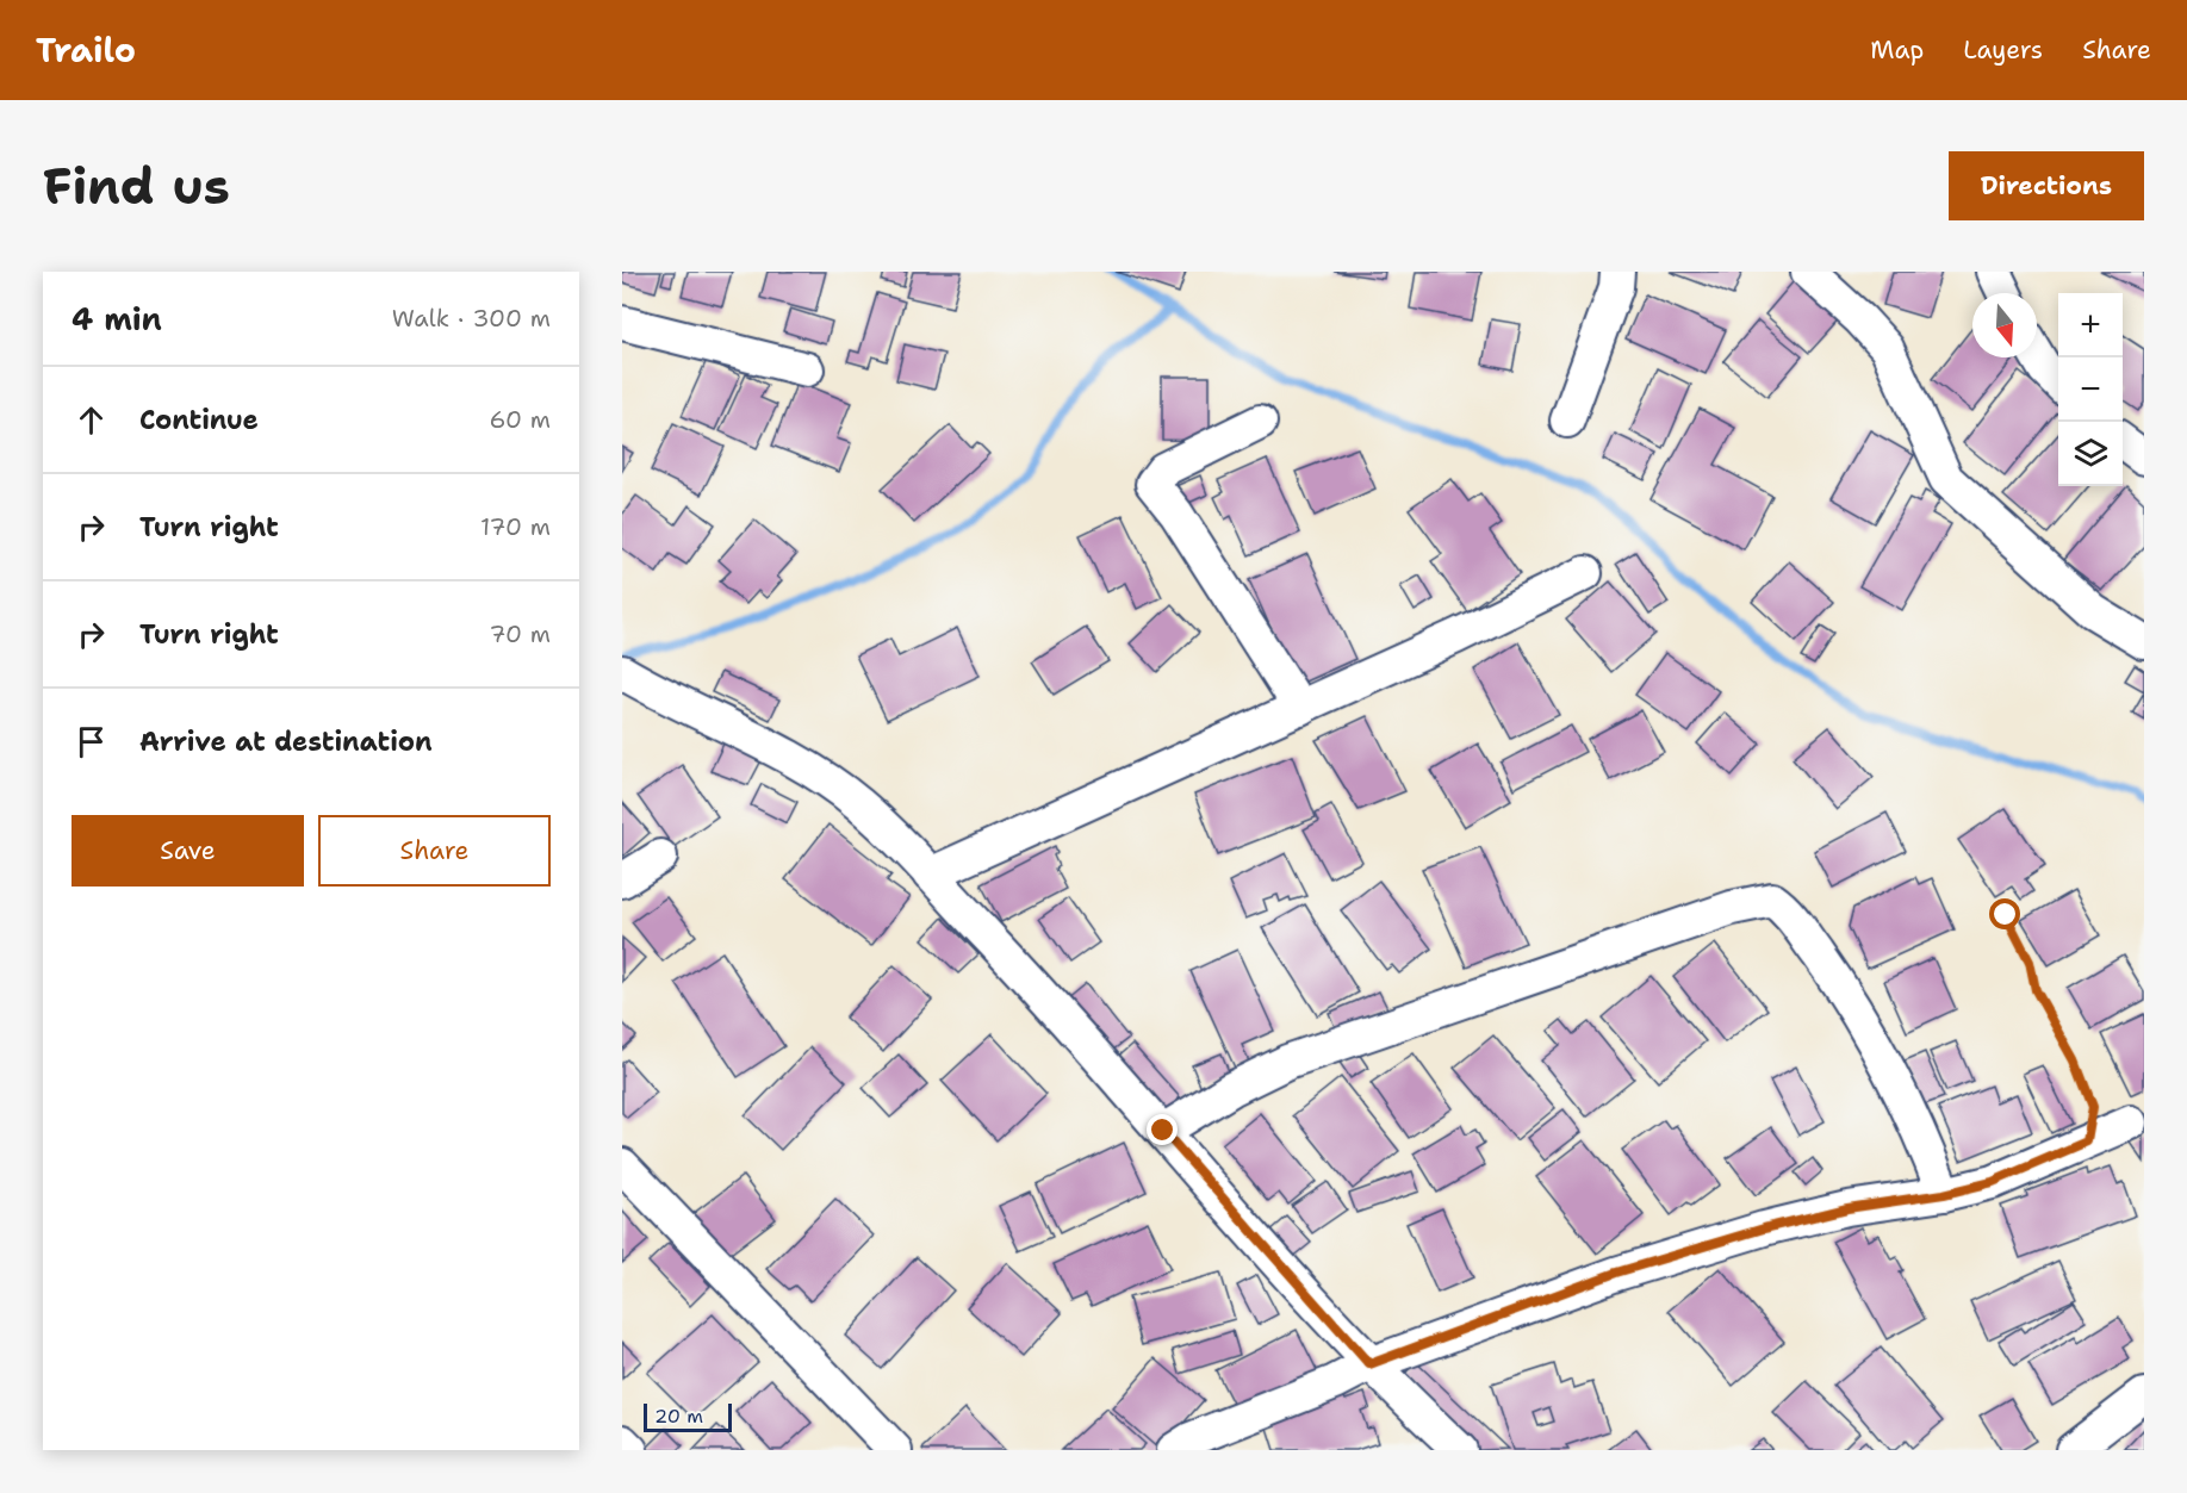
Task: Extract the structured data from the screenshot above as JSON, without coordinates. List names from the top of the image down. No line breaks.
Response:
{"scale_bar":"20 m","north":"bottom","page":{"header":"Trailo","nav":["Map","Layers","Share"],"buttons":["Directions",["Save","Share"]],"title":"Find us","heading":["4 min","Walk · 300 m"],"map_buttons":["+","−"],"list":[["Continue","60 m"],["Turn right","170 m"],["Turn right","70 m"],"Arrive at destination"],"scale":"20 m"}}
